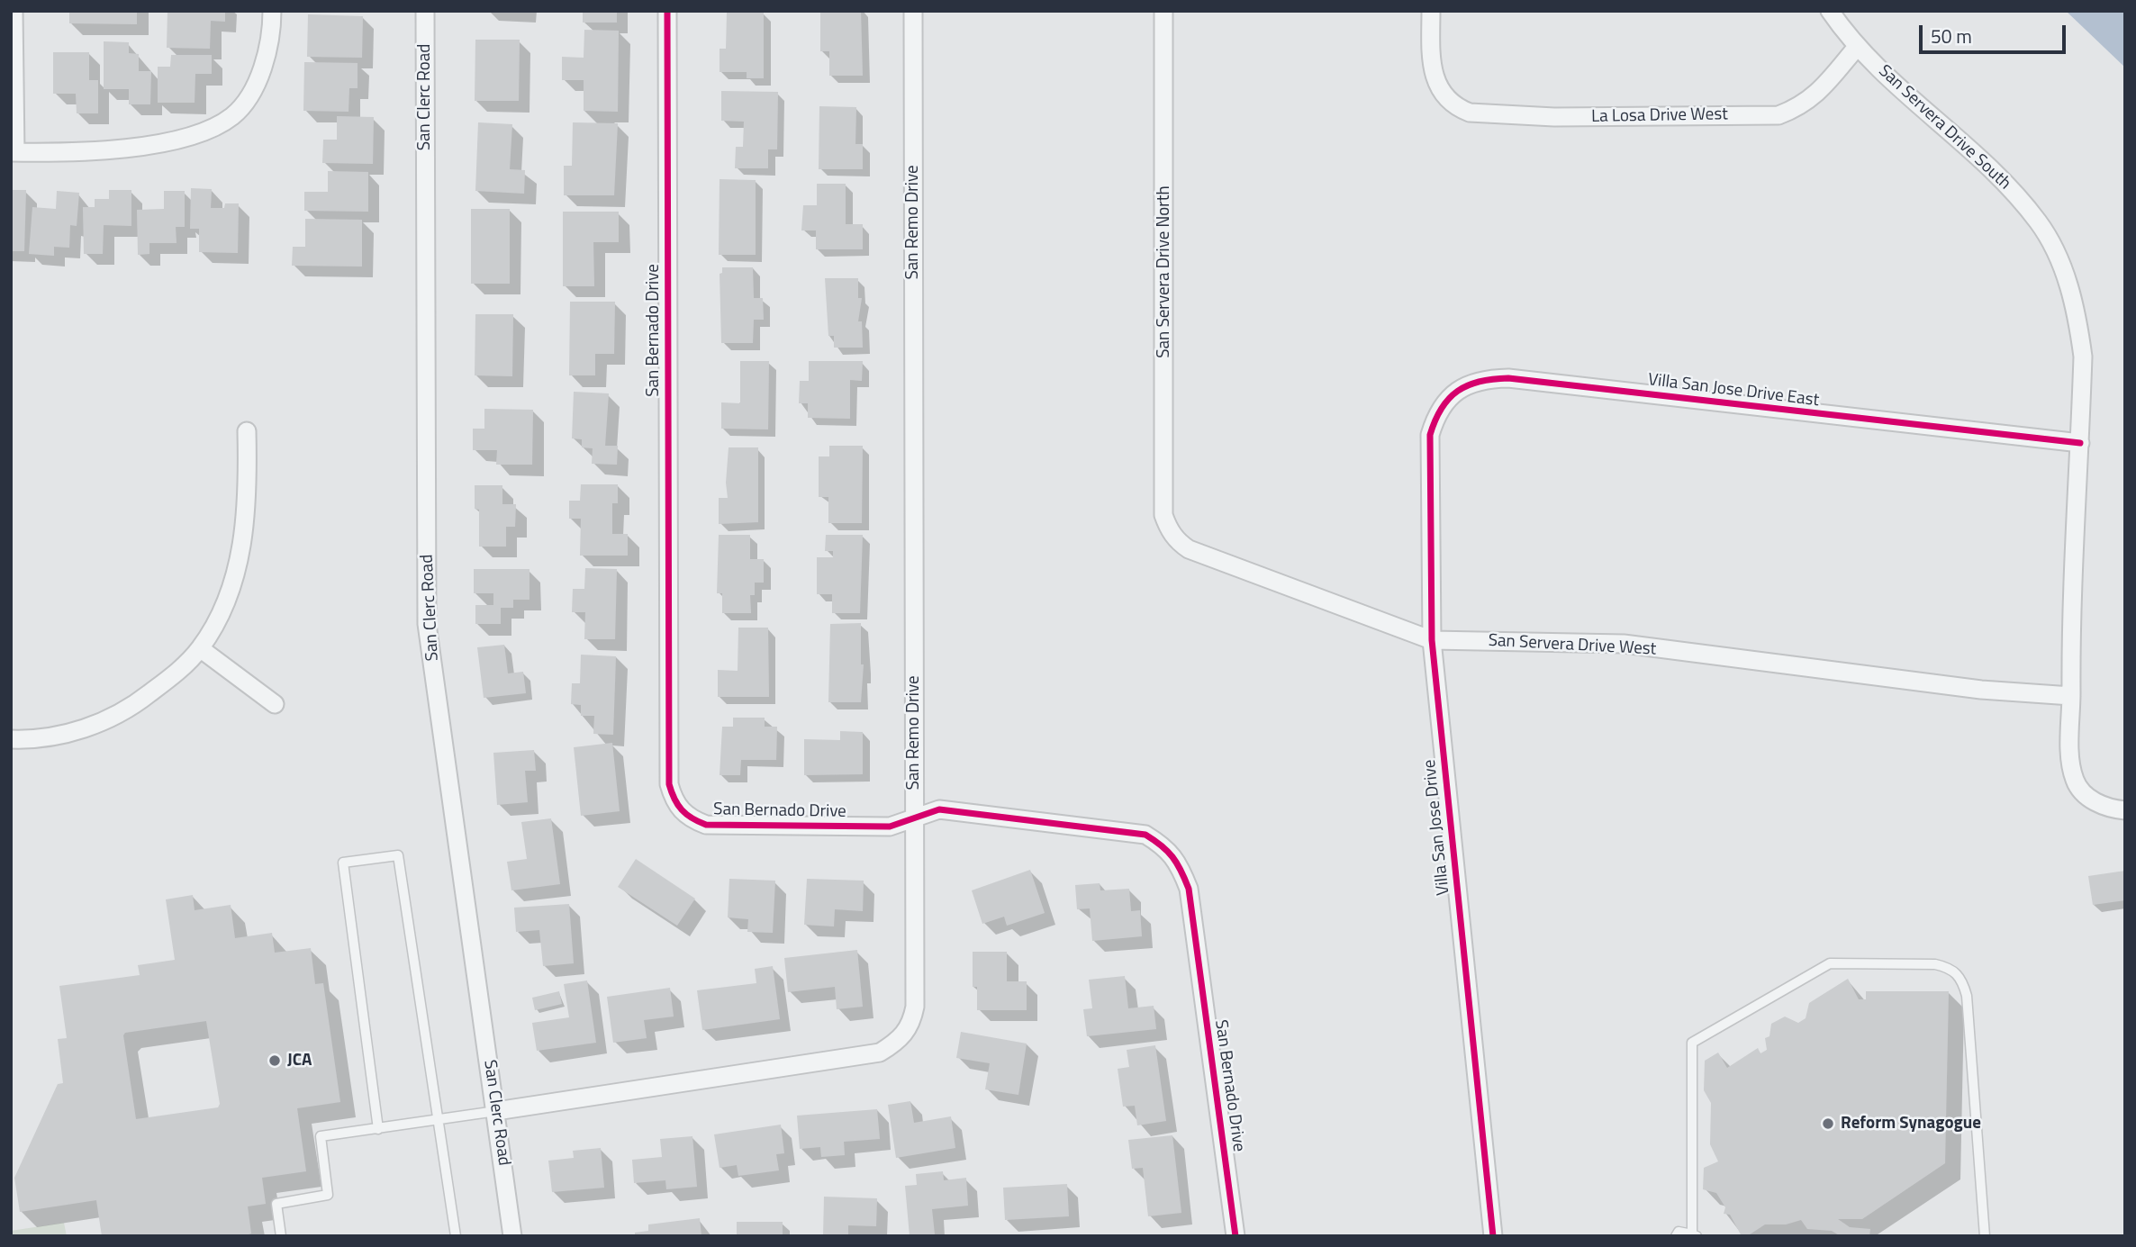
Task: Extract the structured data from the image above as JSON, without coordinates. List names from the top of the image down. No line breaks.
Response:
{"streets":{"street":["San Clerc Road","La Losa Drive West","San Servera Drive South","San Remo Drive","San Servera Drive North","San Bernado Drive","Villa San Jose Drive East","San Servera Drive West","Villa San Jose Drive"]},"crossings":[["San Clerc Road","San Remo Drive"],["La Losa Drive West","San Servera Drive South"],["San Servera Drive South","Villa San Jose Drive East"],["San Servera Drive South","San Servera Drive West"],["San Remo Drive","San Bernado Drive"],["San Servera Drive North","San Servera Drive West"],["Villa San Jose Drive East","Villa San Jose Drive"],["San Servera Drive West","Villa San Jose Drive"]],"places":["JCA","Reform Synagogue"],"scale_bar":"50 m"}
